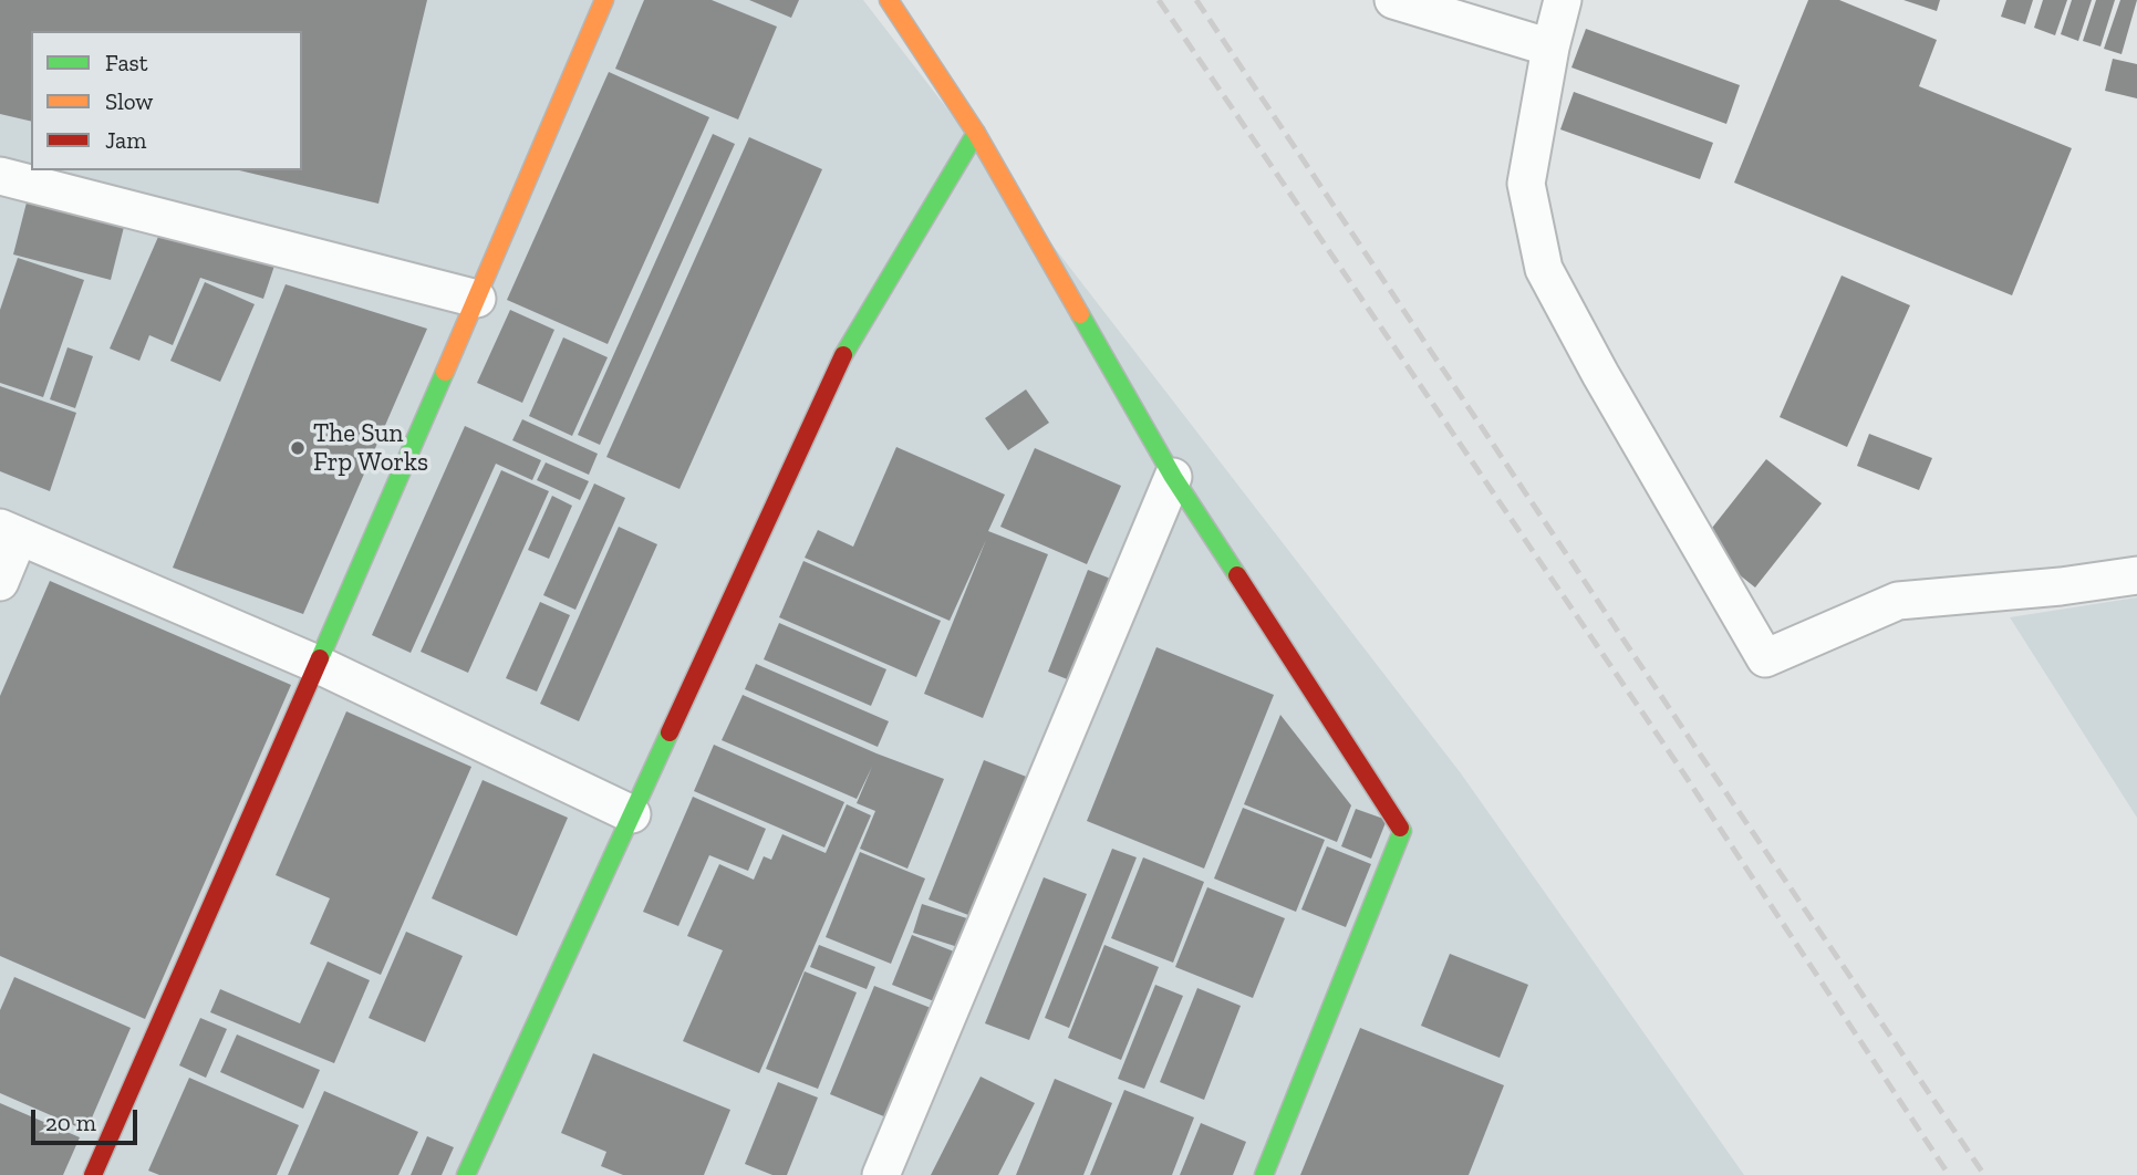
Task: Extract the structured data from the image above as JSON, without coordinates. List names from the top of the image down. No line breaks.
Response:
{"places":["The Sun Frp Works"],"legend":["Fast","Slow","Jam"],"scale_bar":"20 m"}
